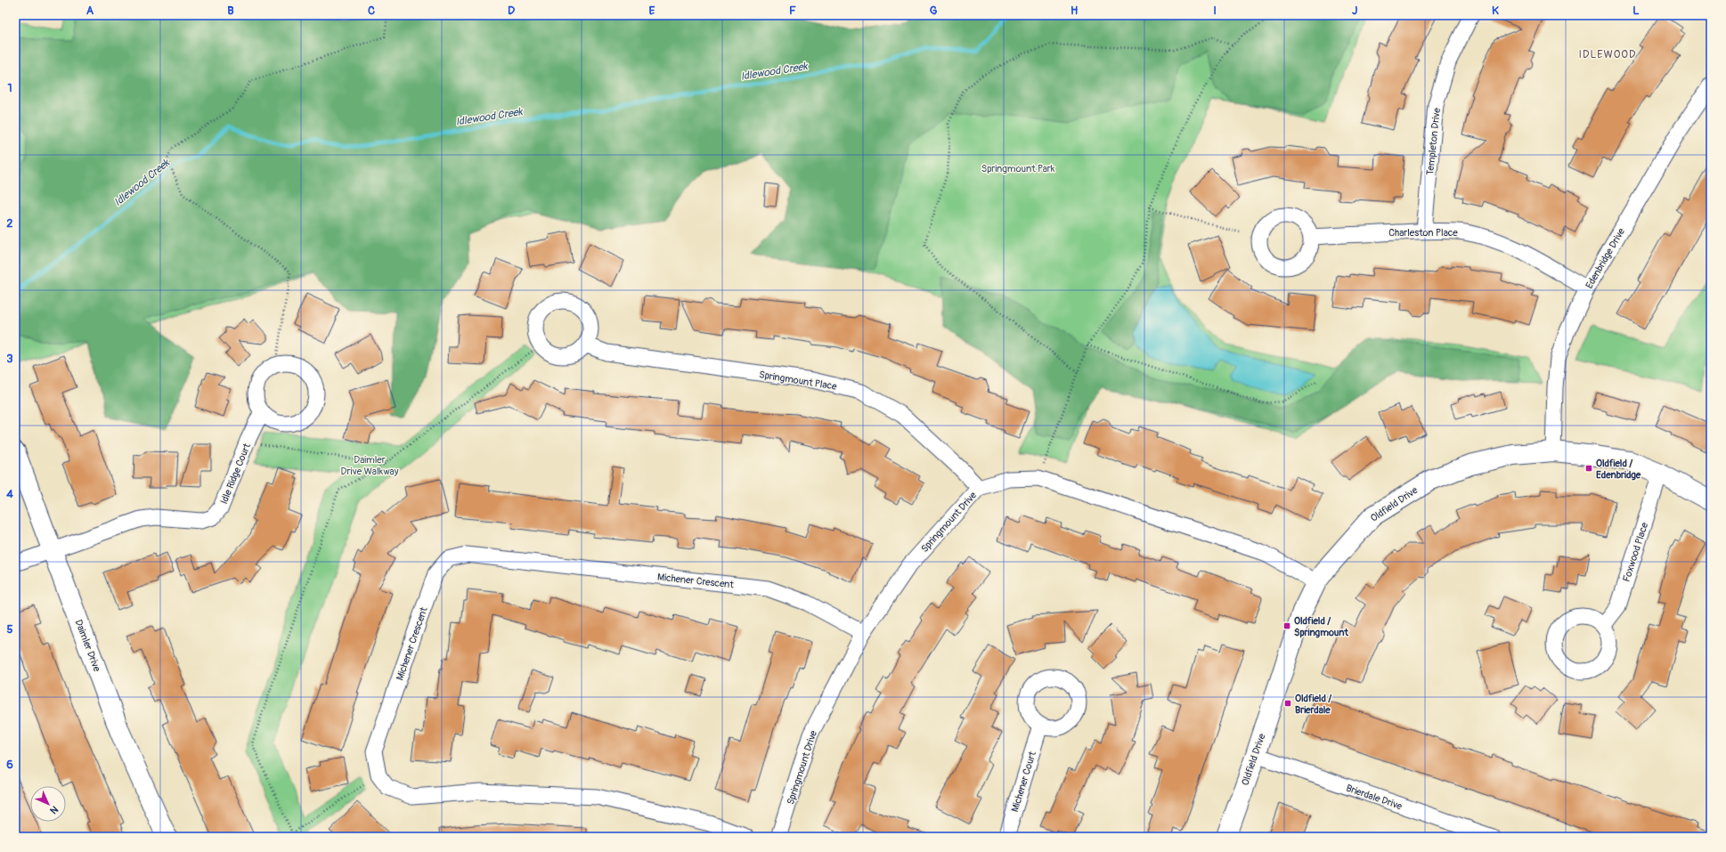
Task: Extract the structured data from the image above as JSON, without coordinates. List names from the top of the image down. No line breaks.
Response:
{"streets":{"street":["Templeton Drive","Charleston Place","Edenbridge Drive","Springmount Place","Idle Ridge Court","Oldfield Drive","Springmount Drive","Foxwood Place","Michener Crescent","Daimler Drive","Michener Court","Brierdale Drive"]},"crossings":[["Templeton Drive","Charleston Place"],["Charleston Place","Edenbridge Drive"],["Edenbridge Drive","Oldfield Drive"],["Springmount Place","Springmount Drive"],["Idle Ridge Court","Daimler Drive"],["Oldfield Drive","Springmount Drive"],["Oldfield Drive","Foxwood Place"],["Oldfield Drive","Brierdale Drive"],["Springmount Drive","Michener Crescent"]],"districts":["IDLEWOOD"],"water":["Idlewood Creek"],"parks":["Springmount Park","Daimler Drive Walkway"],"places":{"transit":["Oldfield / Edenbridge","Oldfield / Springmount","Oldfield / Brierdale"]},"north":"bottom right","grid":{"columns":["A","B","C","D","E","F","G","H","I","J","K","L"],"rows":["1","2","3","4","5","6"]}}
